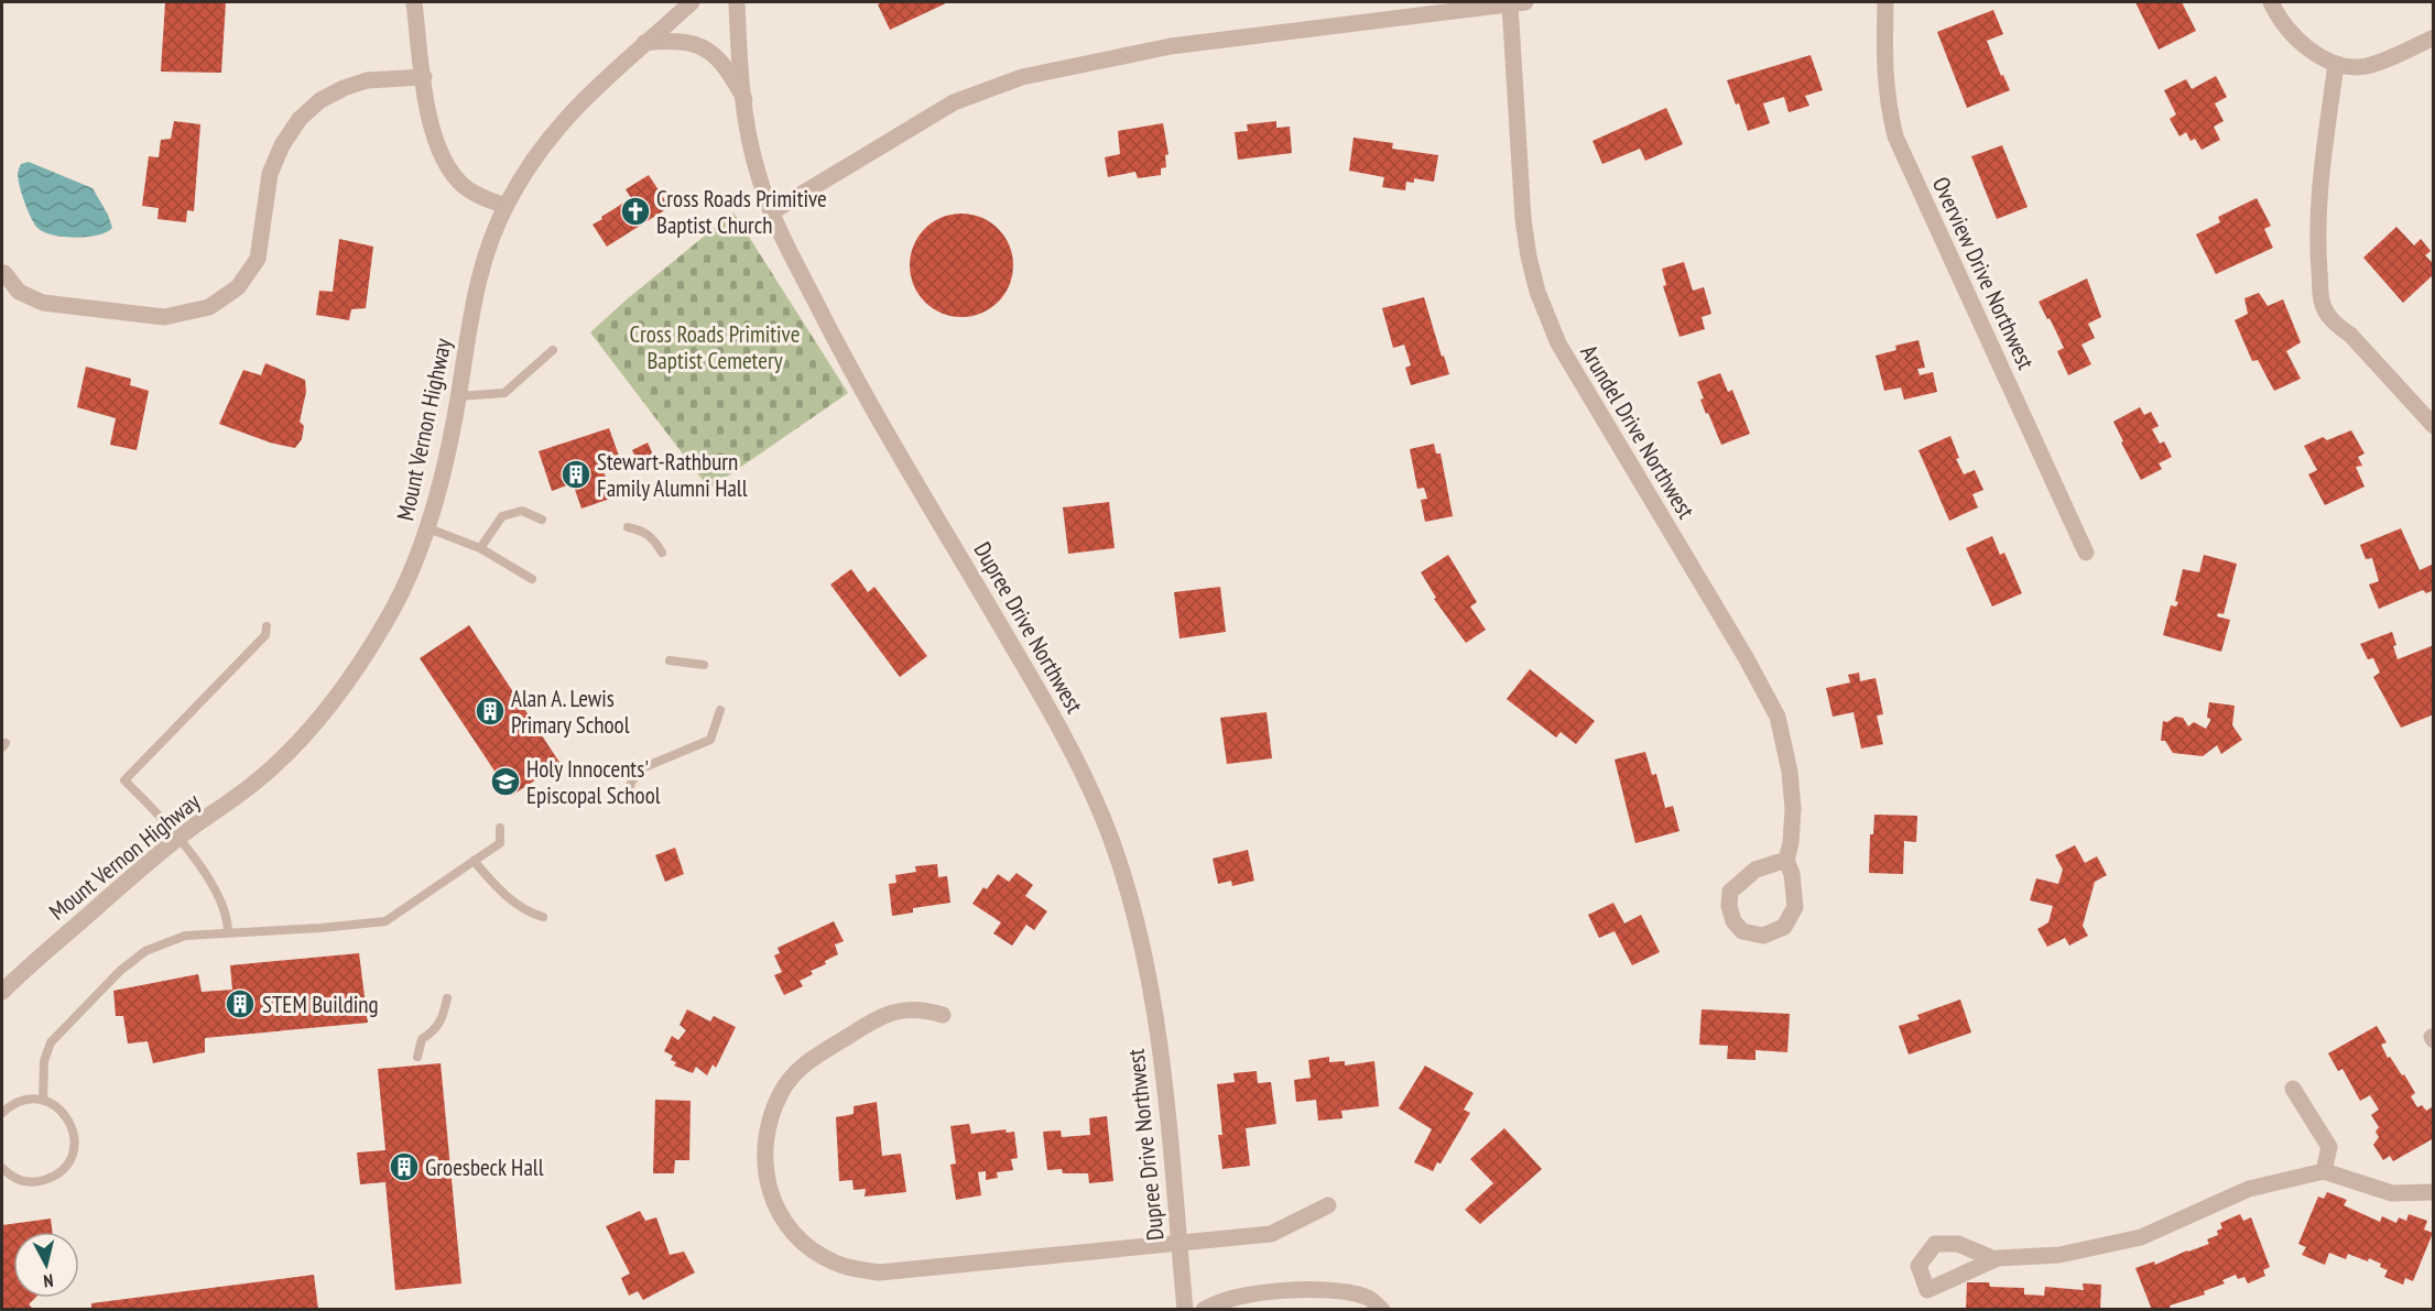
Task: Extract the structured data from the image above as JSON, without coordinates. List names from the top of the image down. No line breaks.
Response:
{"streets":{"street":["Overview Drive Northwest","Mount Vernon Highway","Arundel Drive Northwest","Dupree Drive Northwest"]},"parks":["Cross Roads Primitive Baptist Cemetery"],"places":{"church":["Cross Roads Primitive Baptist Church"],"building":["Stewart-Rathburn Family Alumni Hall","Alan A. Lewis Primary School","STEM Building","Groesbeck Hall"],"school or university":["Holy Innocents' Episcopal School"]},"north":"bottom"}
